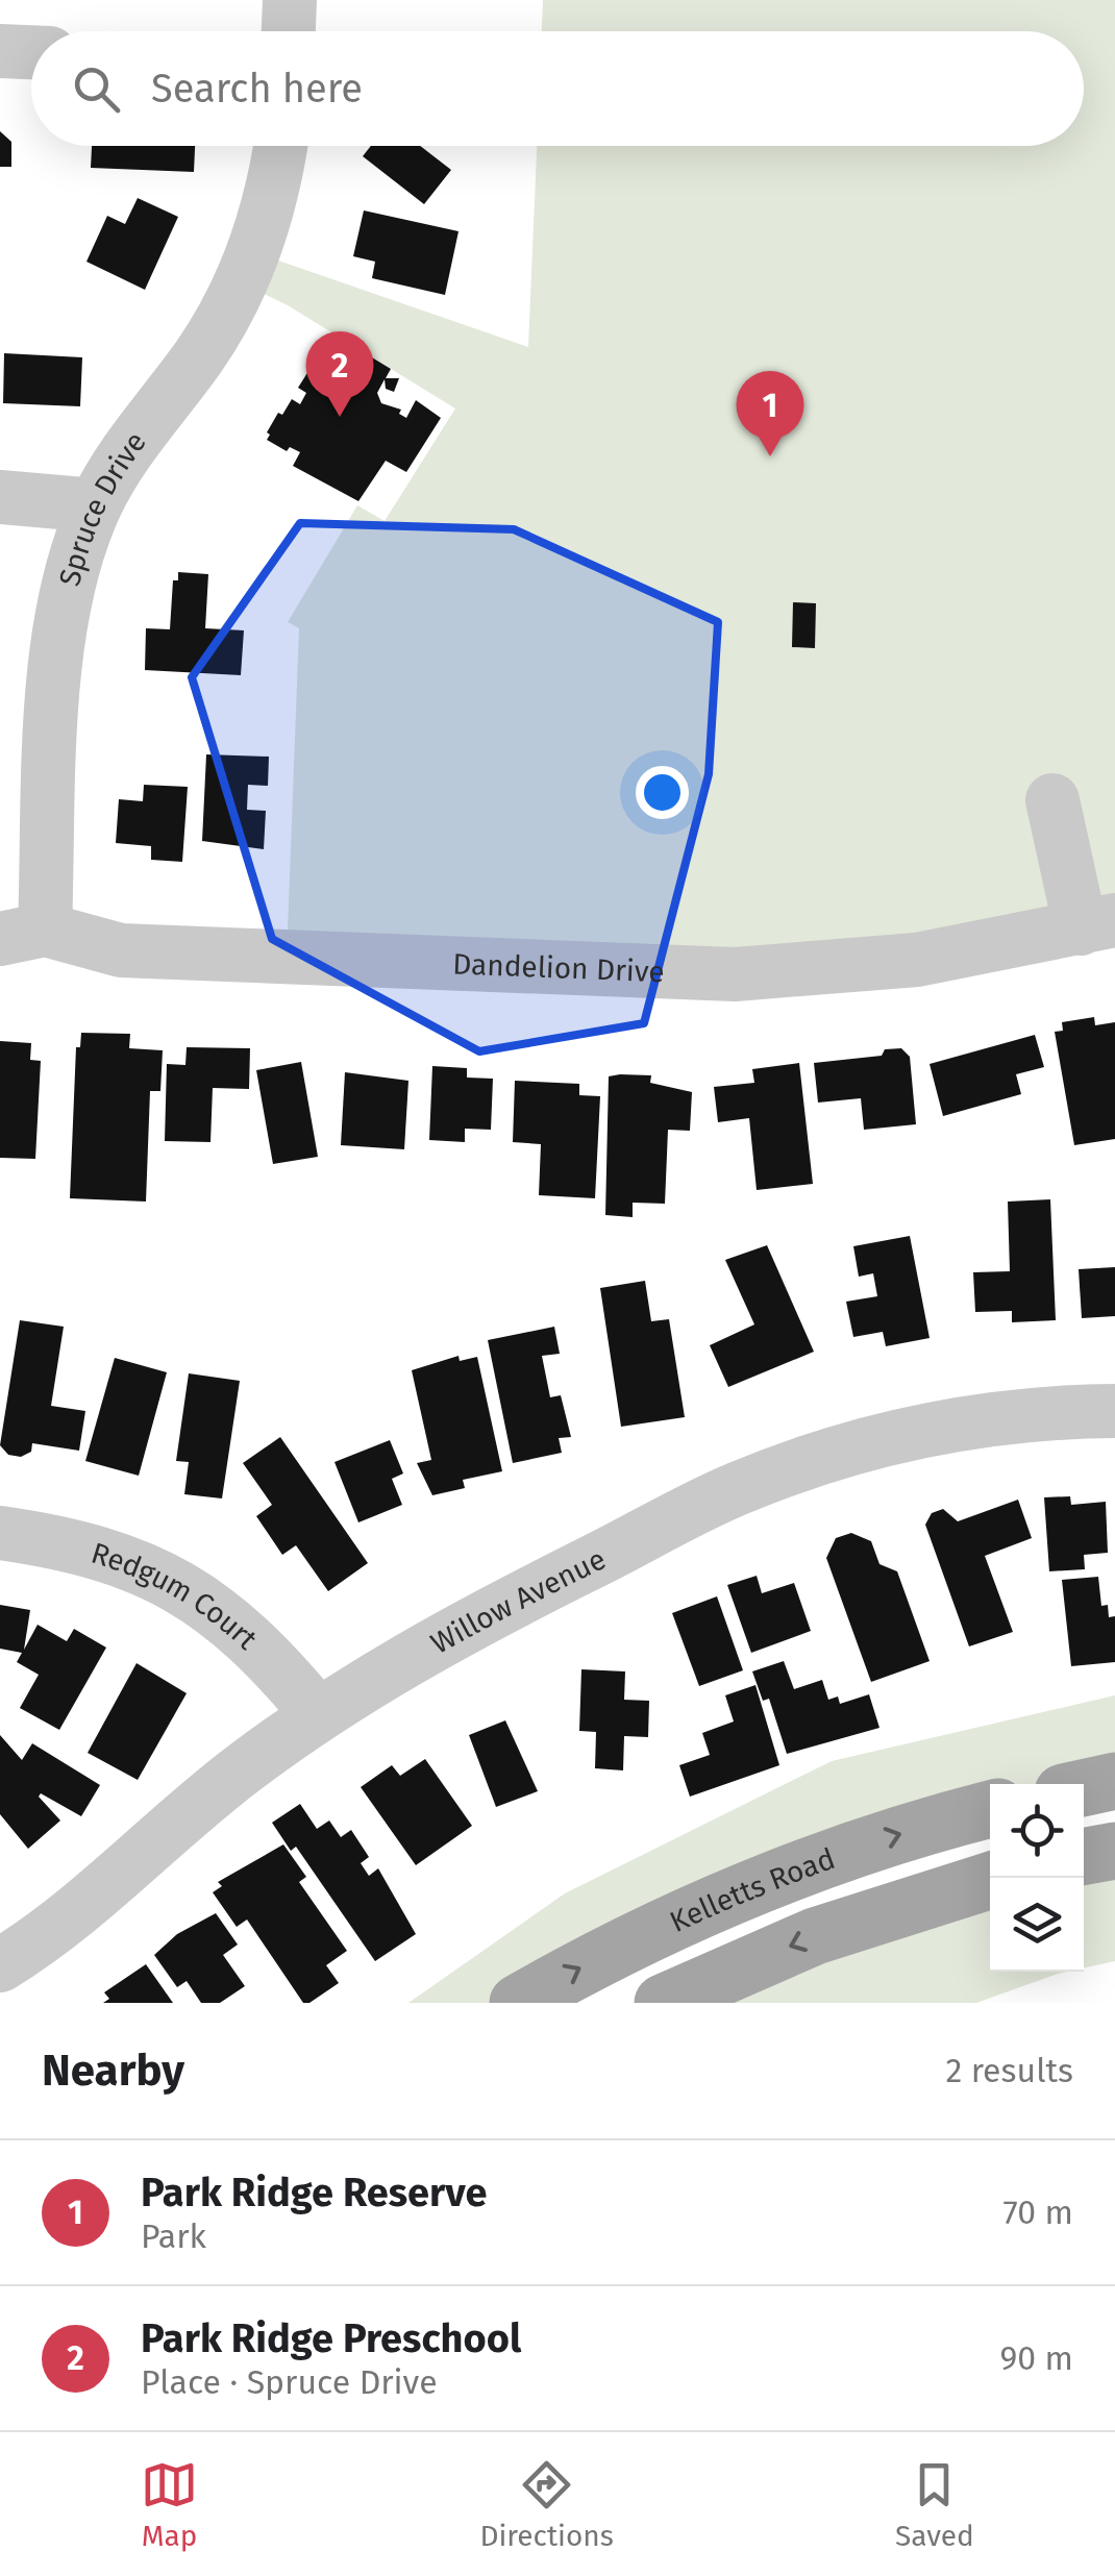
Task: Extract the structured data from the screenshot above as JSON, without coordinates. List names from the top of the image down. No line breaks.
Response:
{"streets":{"main road":["Kelletts Road"],"street":["Spruce Drive","Dandelion Drive","Redgum Court","Willow Avenue"]},"crossings":[["Spruce Drive","Dandelion Drive"],["Redgum Court","Willow Avenue"]],"page":{"search":"Search here","pins":["2","1"],"heading":["Nearby","2 results"],"list":[{"mark":"1","name":"Park Ridge Reserve","note":"Park","value":"70 m"},{"mark":"2","name":"Park Ridge Preschool","note":"Place · Spruce Drive","value":"90 m"}],"nav":["Map","Directions","Saved"]}}
